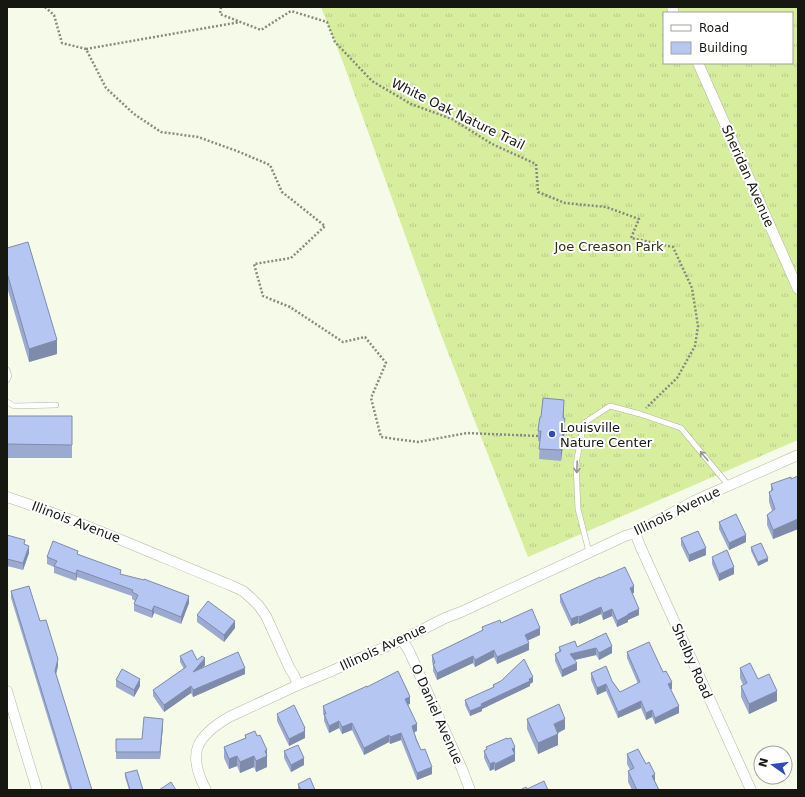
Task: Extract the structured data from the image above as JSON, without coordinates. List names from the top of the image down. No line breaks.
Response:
{"streets":{"street":["Sheridan Avenue","Illinois Avenue","Shelby Road","O Daniel Avenue"],"path":["White Oak Nature Trail"]},"crossings":[["Illinois Avenue","Shelby Road"],["Illinois Avenue","O Daniel Avenue"]],"parks":["Joe Creason Park"],"places":["Louisville Nature Center"],"legend":["Road","Building"],"north":"left"}
